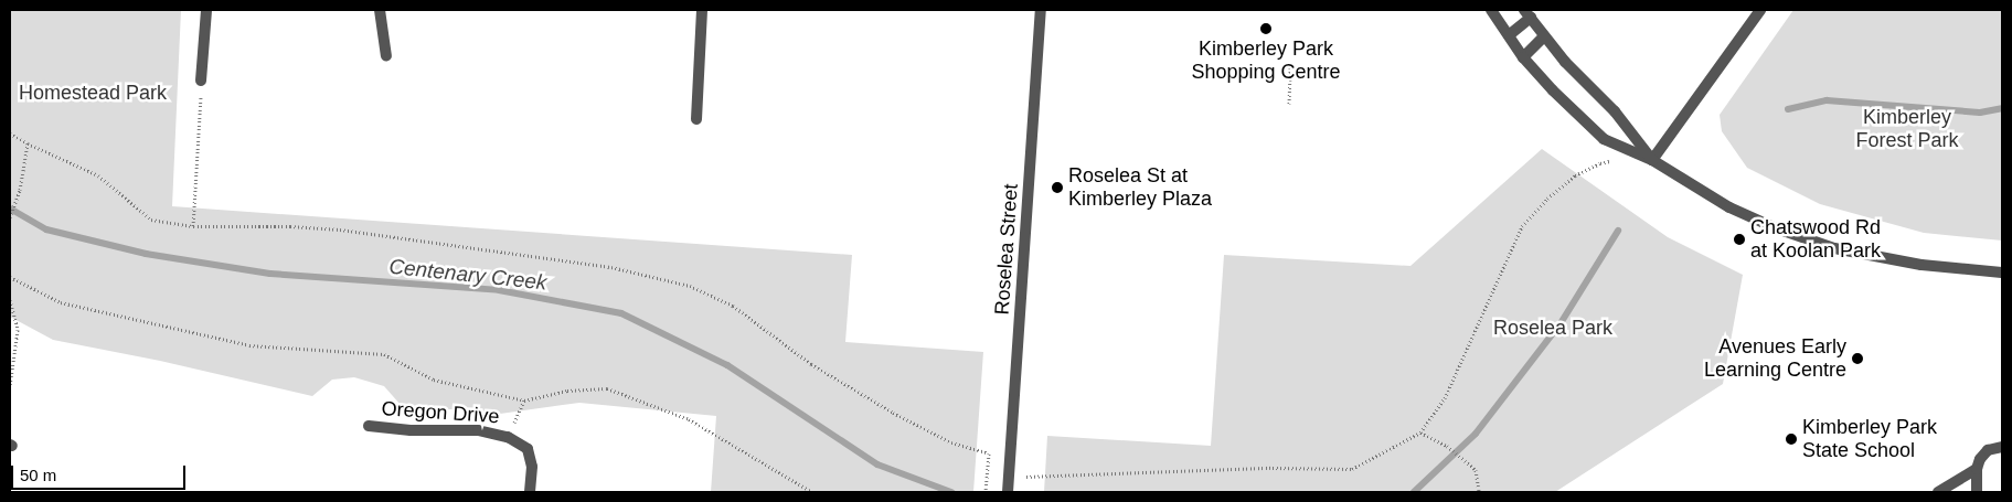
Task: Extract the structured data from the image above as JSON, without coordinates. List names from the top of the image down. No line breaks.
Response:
{"streets":{"street":["Roselea Street","Oregon Drive"]},"water":["Centenary Creek"],"parks":["Homestead Park","Kimberley Forest Park","Roselea Park"],"places":["Kimberley Park Shopping Centre","Roselea St at Kimberley Plaza","Chatswood Rd at Koolan Park","Avenues Early Learning Centre","Kimberley Park State School"],"scale_bar":"50 m"}
